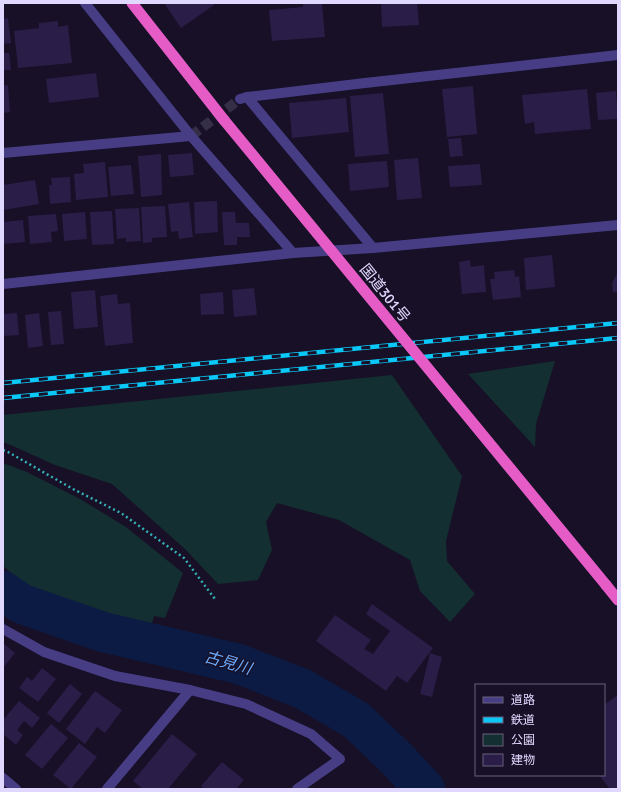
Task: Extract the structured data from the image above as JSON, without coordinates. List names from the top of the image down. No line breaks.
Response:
{"streets":{"highway":["国道301号"]},"water":["古見川"],"legend":["道路","鉄道","公園","建物"]}
